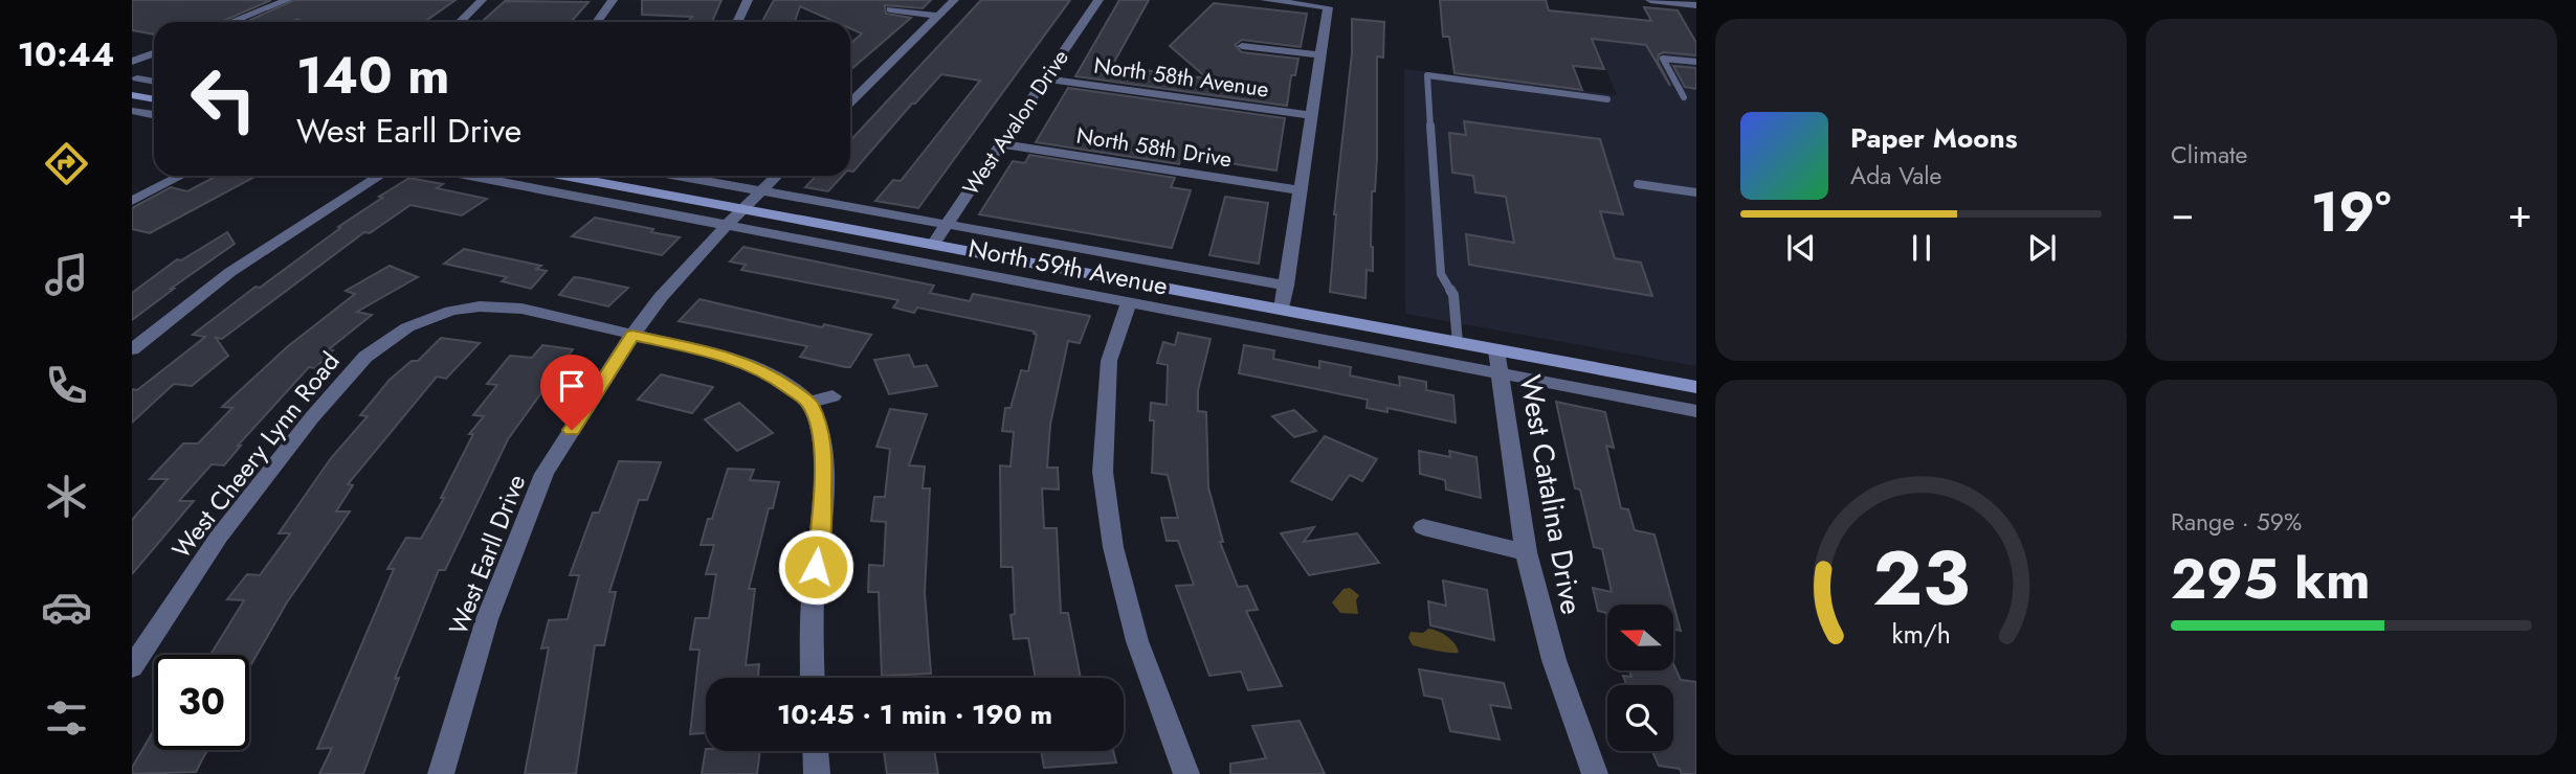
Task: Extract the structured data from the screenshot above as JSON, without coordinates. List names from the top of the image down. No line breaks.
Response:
{"streets":{"main road":["North 59th Avenue"],"street":["North 58th Avenue","West Avalon Drive","North 58th Drive","West Cheery Lynn Road","West Catalina Drive","West Earll Drive"]},"crossings":[["North 58th Avenue","West Avalon Drive"],["West Avalon Drive","North 58th Drive"],["West Avalon Drive","North 59th Avenue"],["North 59th Avenue","West Catalina Drive"],["North 59th Avenue","West Earll Drive"],["West Cheery Lynn Road","West Earll Drive"]],"north":"left","page":{"tabs":"10:44","tile":["Climate",["Range · 59%","295 km"]],"turn":["140 m","West Earll Drive"],"song":["Paper Moons","Ada Vale"],"heat":["−","19°","+"],"limit":"30","trip":"10:45 · 1 min · 190 m","gauge":["23","km/h"]}}
